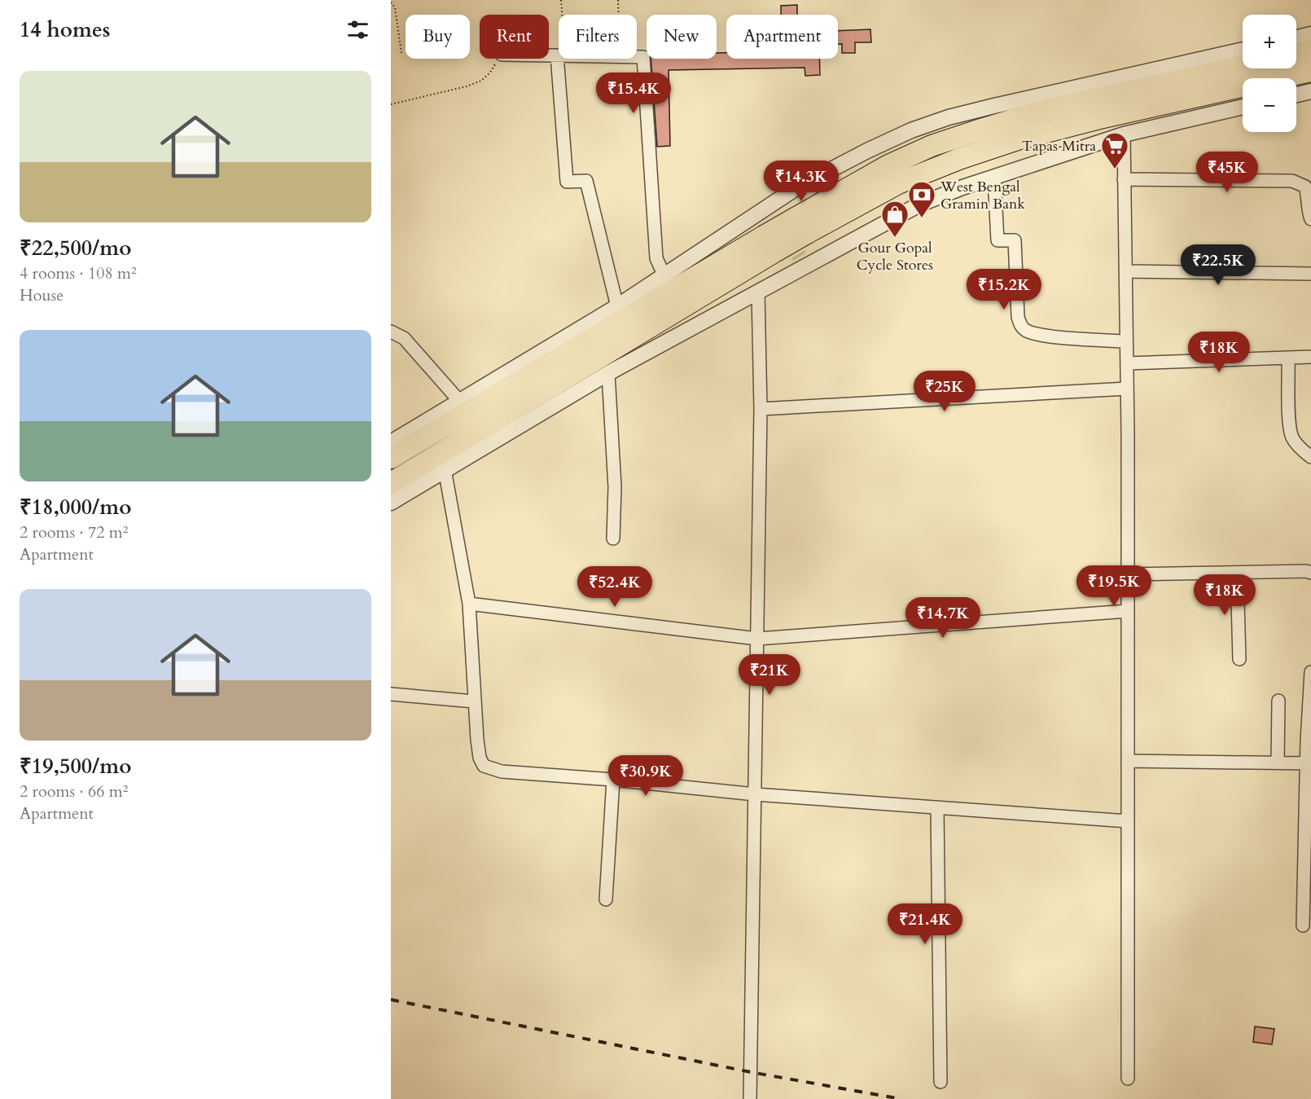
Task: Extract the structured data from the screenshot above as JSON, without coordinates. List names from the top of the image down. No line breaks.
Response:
{"places":{"supermarket":["Tapas Mitra"],"bank":["West Bengal Gramin Bank"],"shop":["Gour Gopal Cycle Stores"]},"page":{"heading":"14 homes","map_buttons":["+","−"],"chip":["Buy","Rent","Filters","New","Apartment"],"list":[{"name":"₹22,500/mo","note":"4 rooms · 108 m² · House"},{"name":"₹18,000/mo","note":"2 rooms · 72 m² · Apartment"},{"name":"₹19,500/mo","note":"2 rooms · 66 m² · Apartment"}],"price":["₹15.4K","₹45K","₹14.3K","₹22.5K","₹15.2K","₹18K","₹25K","₹19.5K","₹52.4K","₹18K","₹14.7K","₹21K","₹30.9K","₹21.4K"]}}
